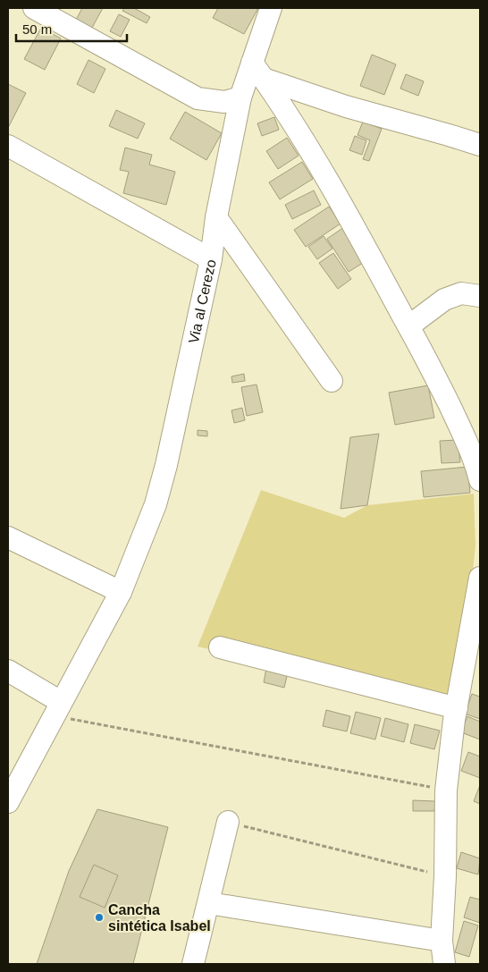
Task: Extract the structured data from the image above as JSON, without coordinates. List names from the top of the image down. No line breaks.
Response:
{"streets":{"street":["Via al Cerezo"]},"places":["Cancha sintética Isabel"],"scale_bar":"50 m"}
